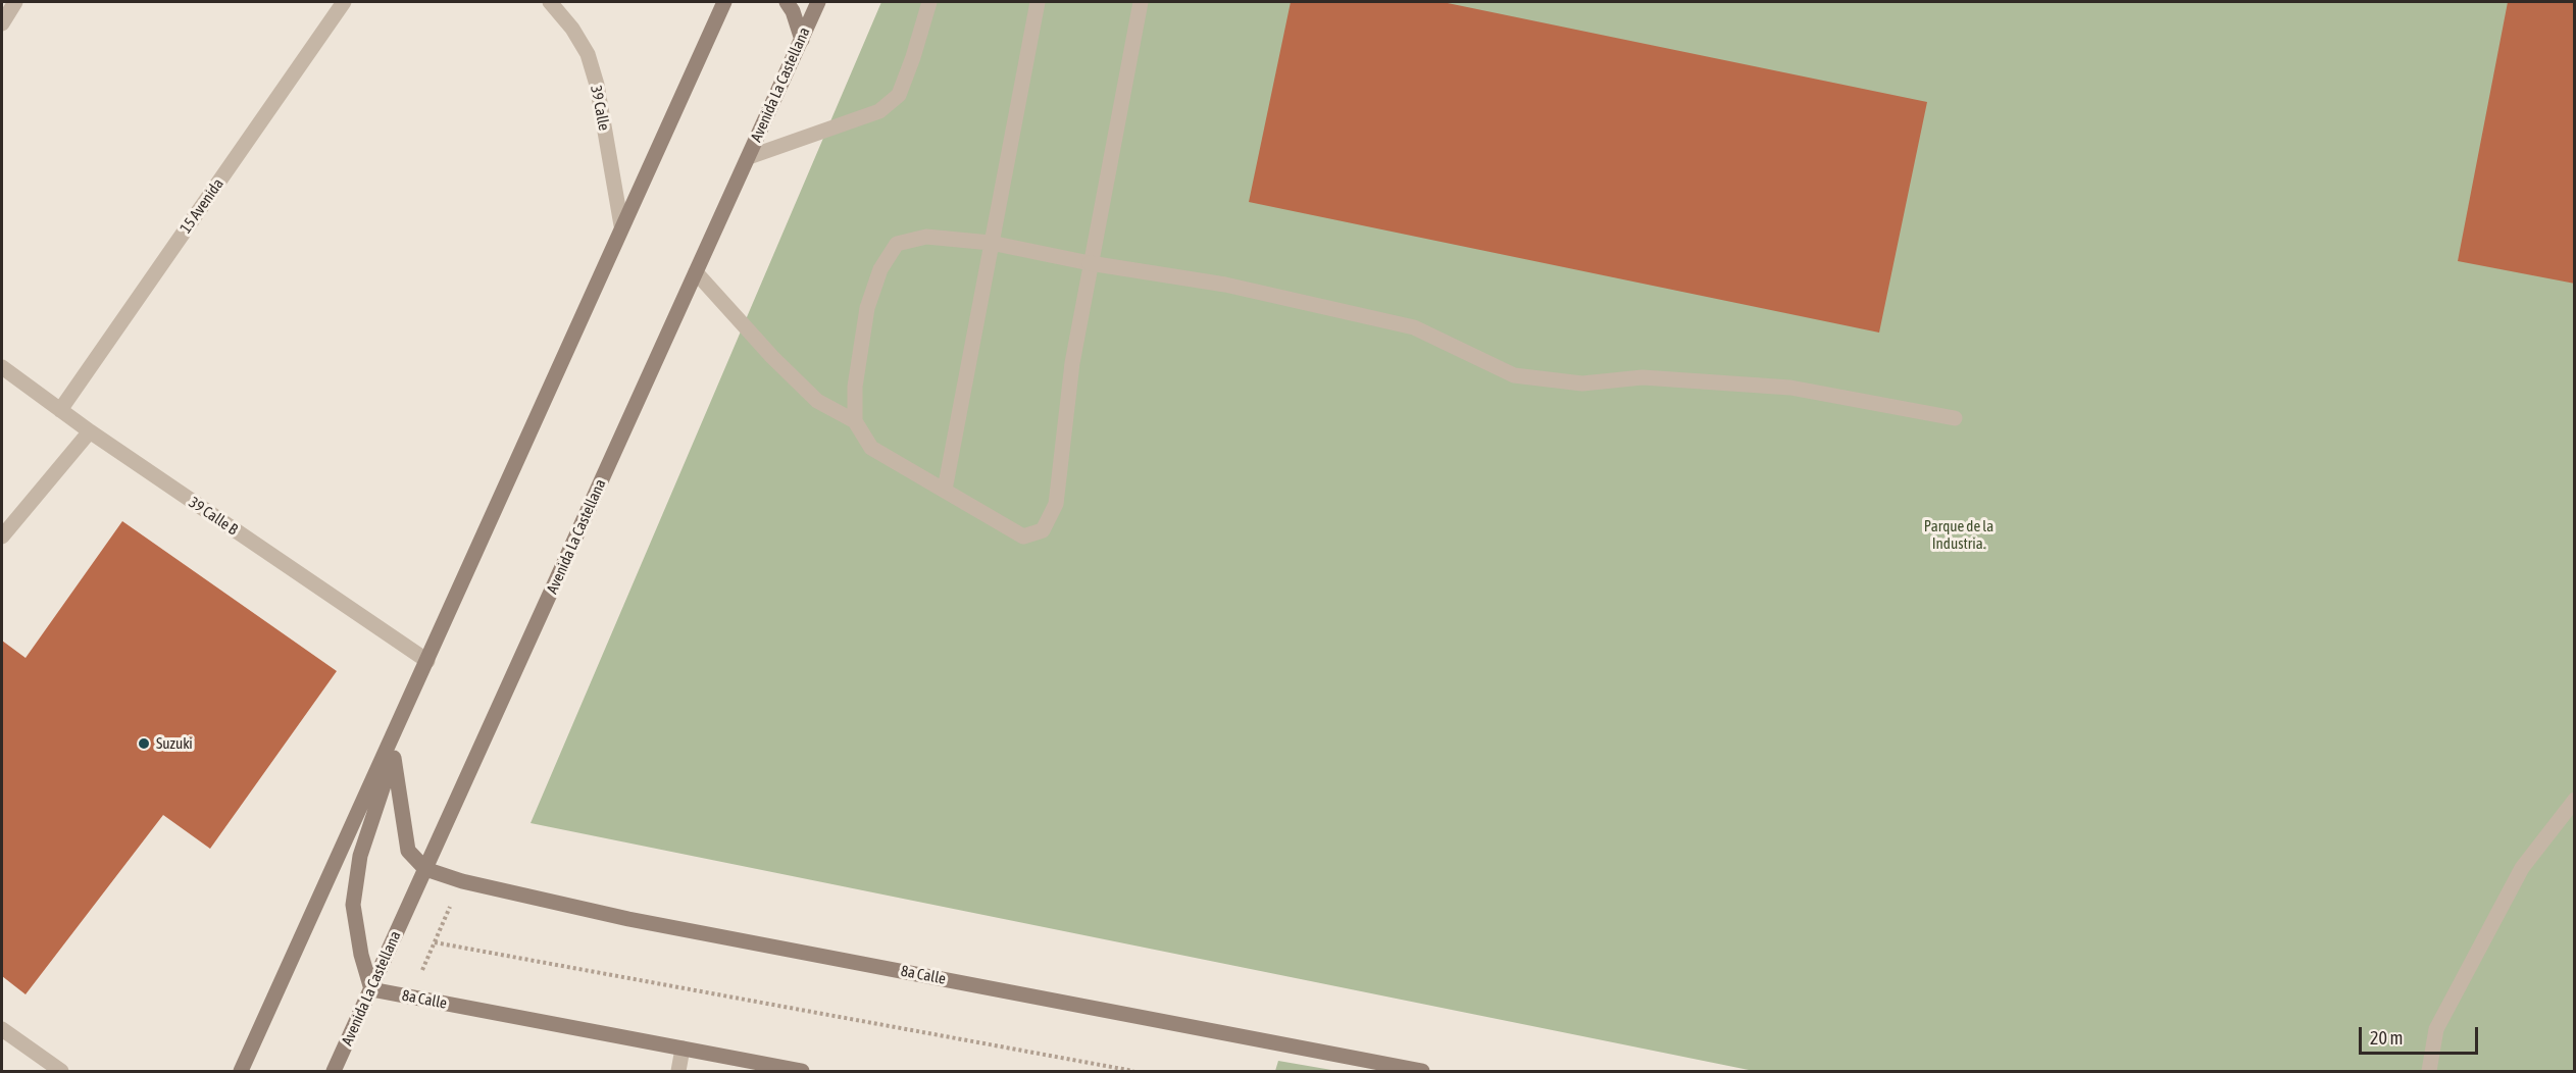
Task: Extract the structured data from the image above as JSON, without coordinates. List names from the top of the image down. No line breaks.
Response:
{"streets":{"main road":["Avenida La Castellana","8a Calle"],"street":["39 Calle","15 Avenida","39 Calle B"]},"crossings":[["Avenida La Castellana","8a Calle"],["15 Avenida","39 Calle B"]],"parks":["Parque de la Industria."],"places":["Suzuki"],"scale_bar":"20 m"}
